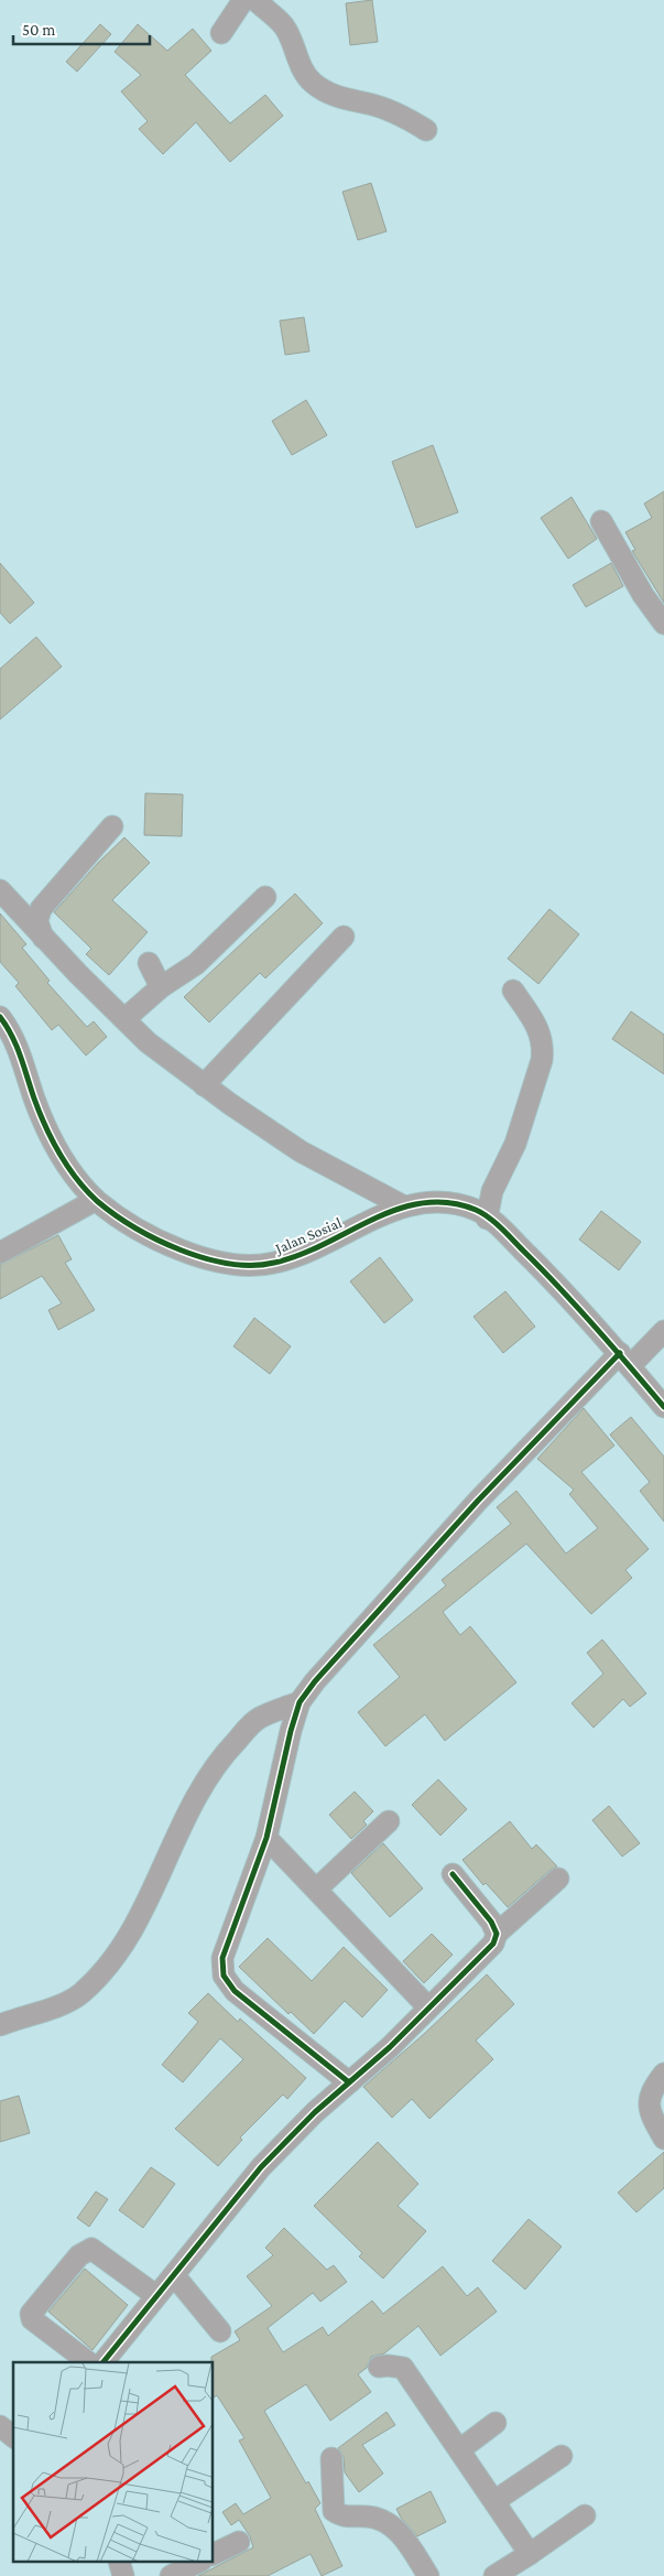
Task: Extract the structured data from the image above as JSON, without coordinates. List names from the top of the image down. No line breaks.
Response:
{"streets":{"street":["Jalan Sosial"]},"scale_bar":"50 m"}
